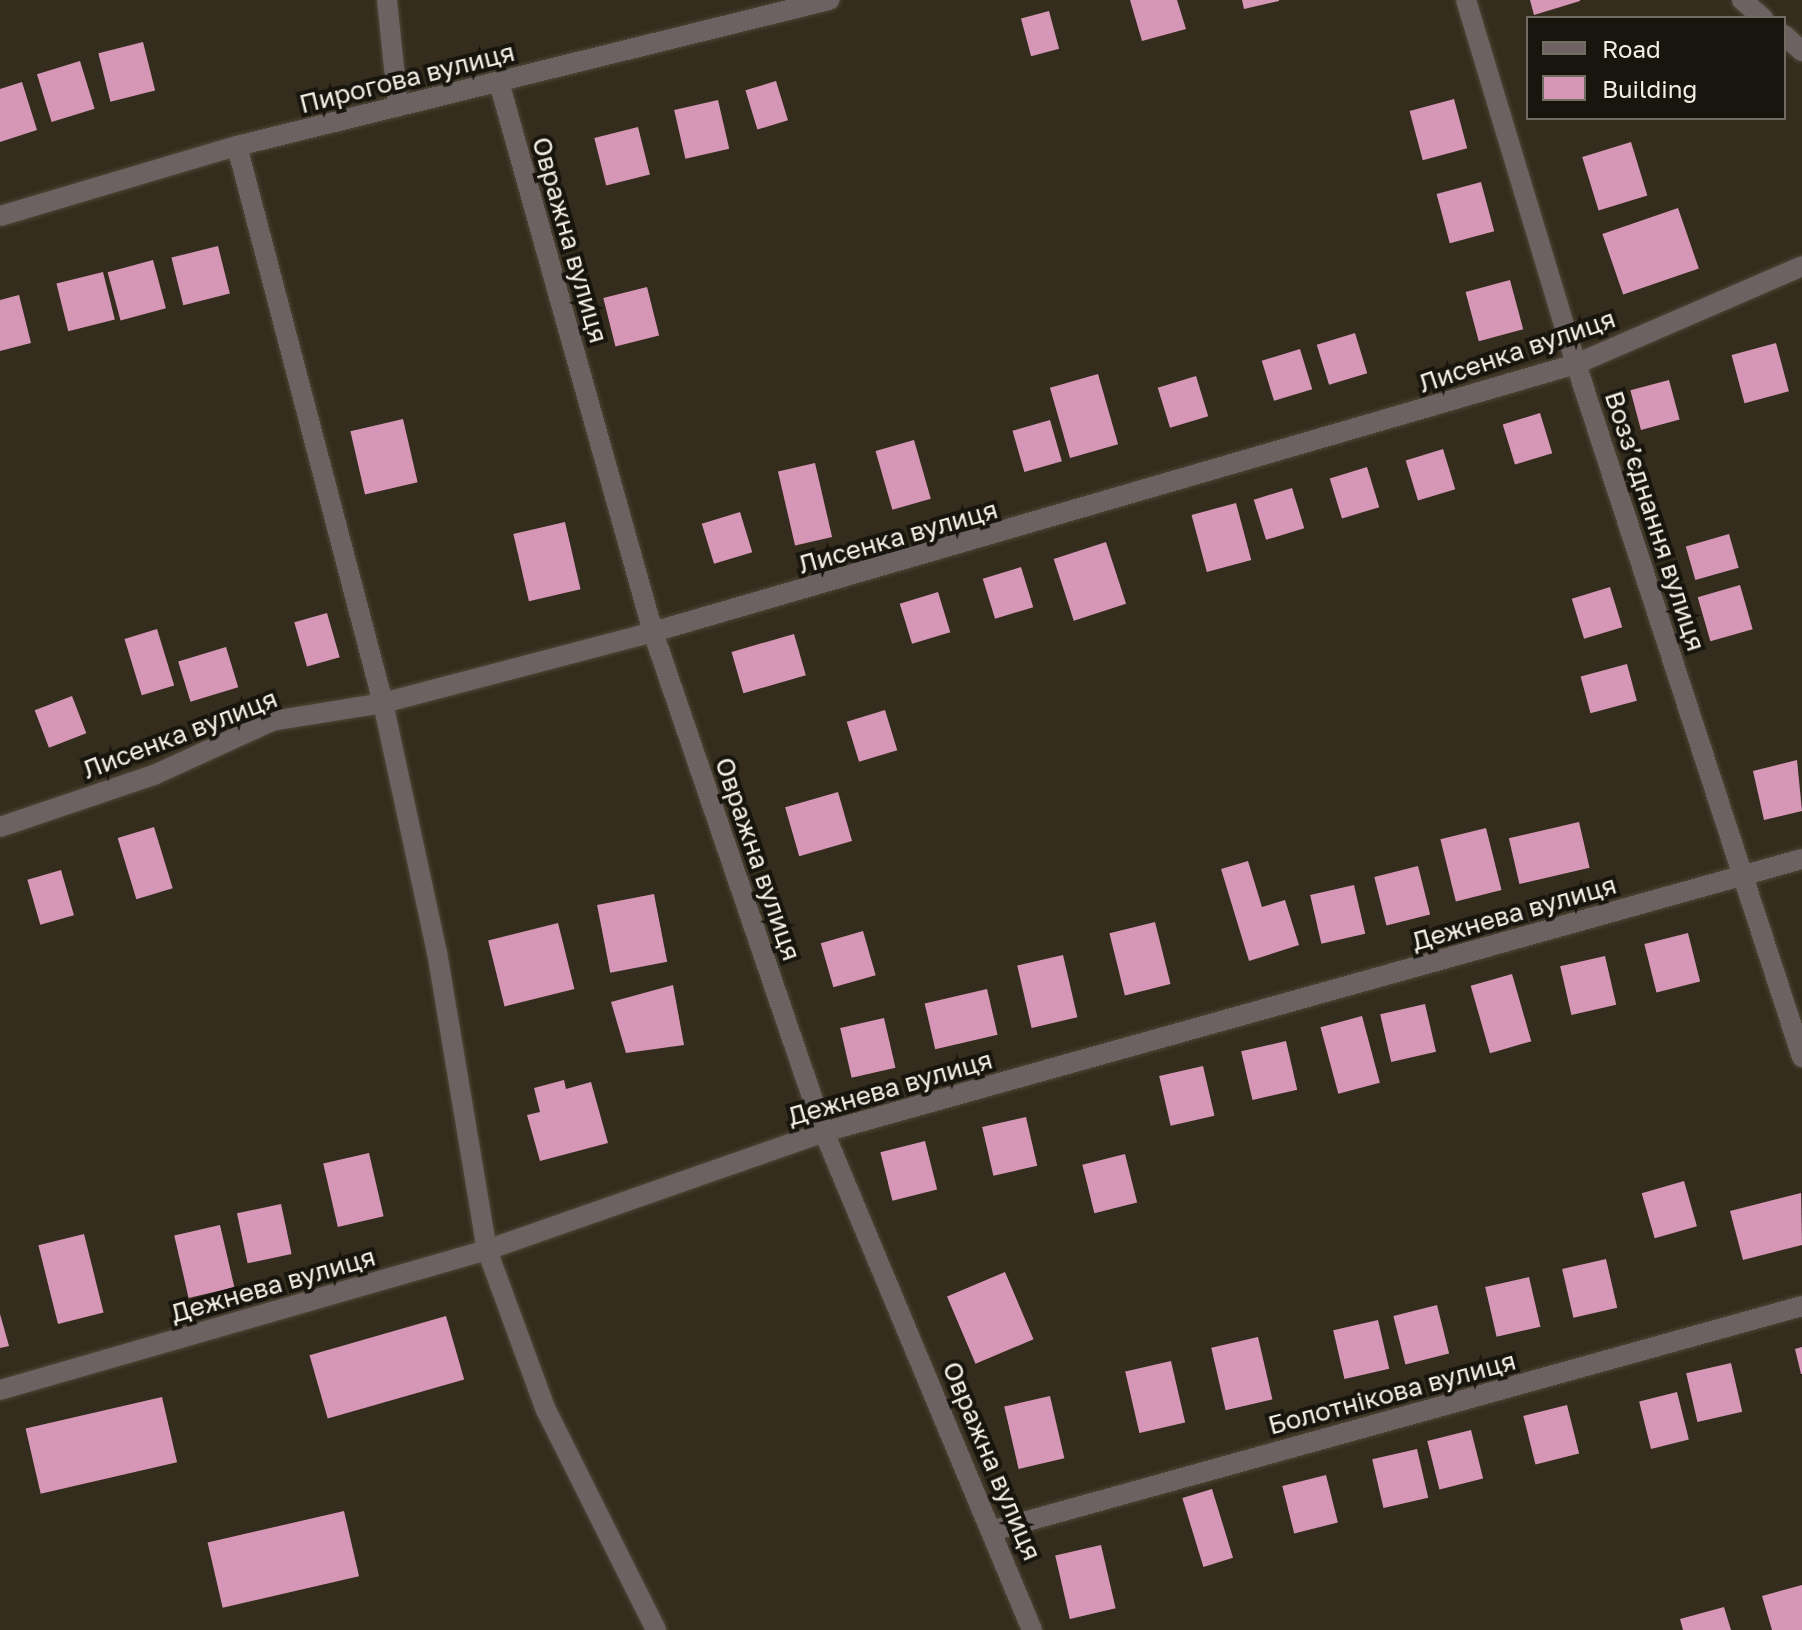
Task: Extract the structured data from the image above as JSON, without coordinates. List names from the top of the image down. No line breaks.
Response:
{"streets":{"street":["Пирогова вулиця","Овражна вулиця","Лисенка вулиця","Возз’єднання вулиця","Дежнева вулиця","Болотнікова вулиця"]},"crossings":[["Пирогова вулиця","Овражна вулиця"],["Овражна вулиця","Лисенка вулиця"],["Овражна вулиця","Дежнева вулиця"],["Овражна вулиця","Болотнікова вулиця"],["Лисенка вулиця","Возз’єднання вулиця"],["Возз’єднання вулиця","Дежнева вулиця"]],"legend":["Road","Building"]}
